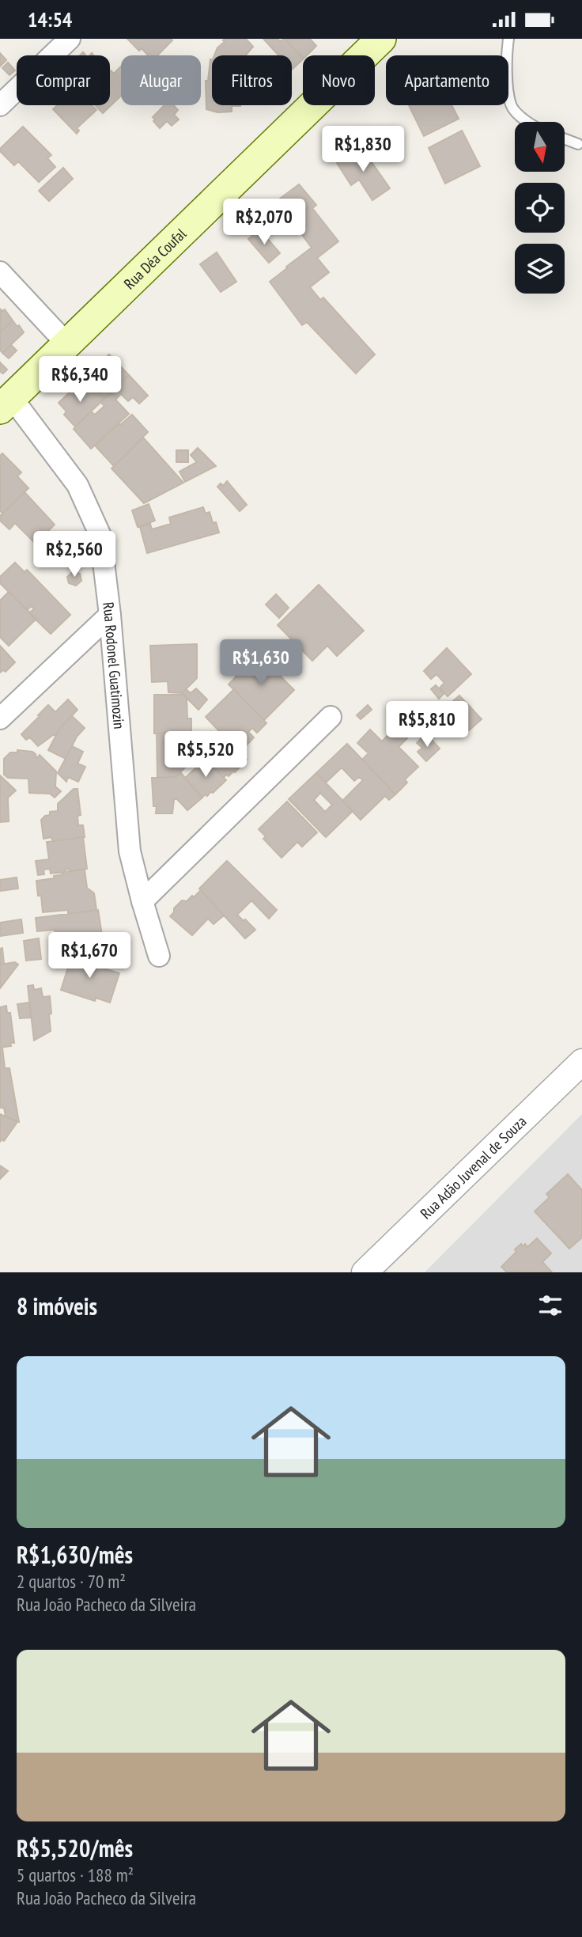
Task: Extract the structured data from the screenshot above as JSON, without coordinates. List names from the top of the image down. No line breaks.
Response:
{"streets":{"main road":["Rua Déa Coufal"],"street":["Rua Rodonel Guatimozin","Rua Adão Juvenal de Souza"]},"crossings":[["Rua Déa Coufal","Rua Rodonel Guatimozin"]],"north":"bottom","page":{"status":"14:54","chip":["Comprar","Alugar","Filtros","Novo","Apartamento"],"price":["R$1,830","R$2,070","R$6,340","R$2,560","R$1,630","R$5,810","R$5,520","R$1,670"],"heading":"8 imóveis","list":[{"name":"R$1,630/mês","note":"2 quartos · 70 m² · Rua João Pacheco da Silveira"},{"name":"R$5,520/mês","note":"5 quartos · 188 m² · Rua João Pacheco da Silveira"}]}}
